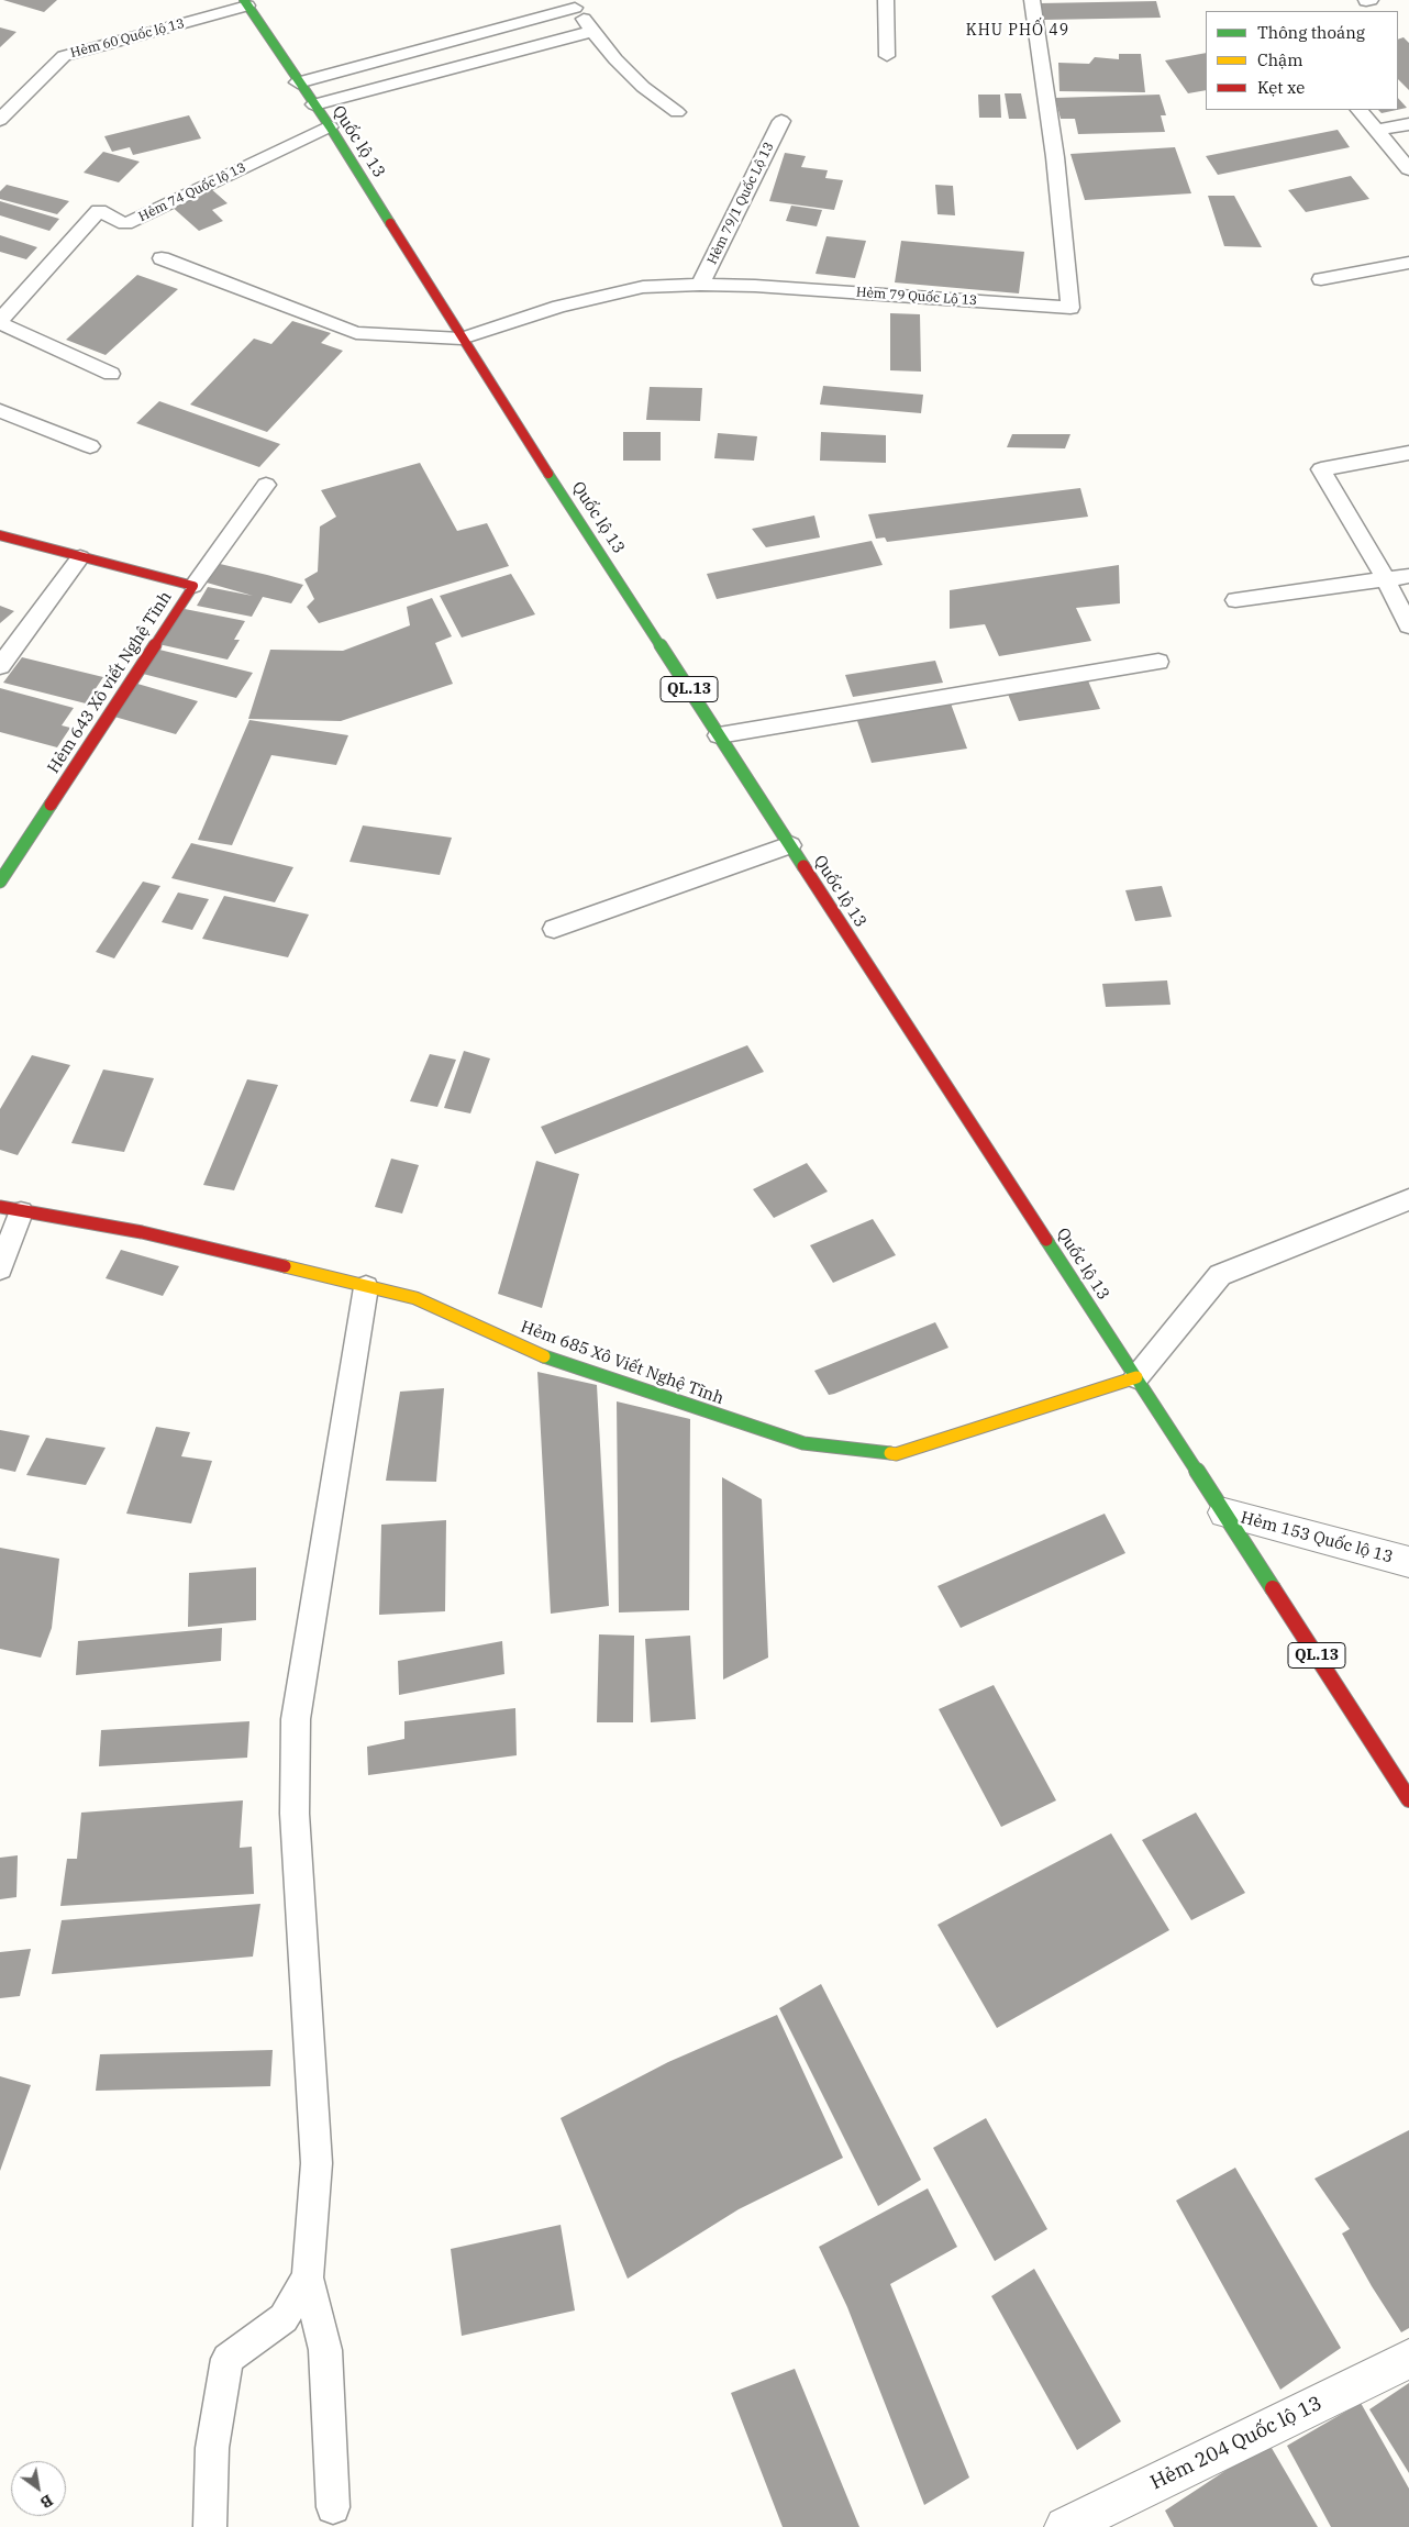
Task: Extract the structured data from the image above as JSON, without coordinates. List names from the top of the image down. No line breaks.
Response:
{"streets":{"main road":["Quốc lộ 13","Hẻm 643 Xô viết Nghệ Tĩnh","QL.13","Hẻm 685 Xô Viết Nghệ Tĩnh"],"street":["Hẻm 153 Quốc lộ 13","Hẻm 204 Quốc lộ 13"],"lane":["Hẻm 60 Quốc lộ 13","Hẻm 74 Quốc lộ 13","Hẻm 79/1 Quốc Lộ 13","Hẻm 79 Quốc Lộ 13"]},"crossings":[["Hẻm 60 Quốc lộ 13","Quốc lộ 13"],["Quốc lộ 13","Hẻm 74 Quốc lộ 13"],["Quốc lộ 13","Hẻm 79 Quốc Lộ 13"],["Quốc lộ 13","Hẻm 685 Xô Viết Nghệ Tĩnh"],["Quốc lộ 13","Hẻm 153 Quốc lộ 13"],["Hẻm 79/1 Quốc Lộ 13","Hẻm 79 Quốc Lộ 13"]],"districts":["KHU PHỐ 49"],"legend":["Thông thoáng","Chậm","Kẹt xe"],"north":"bottom right"}
